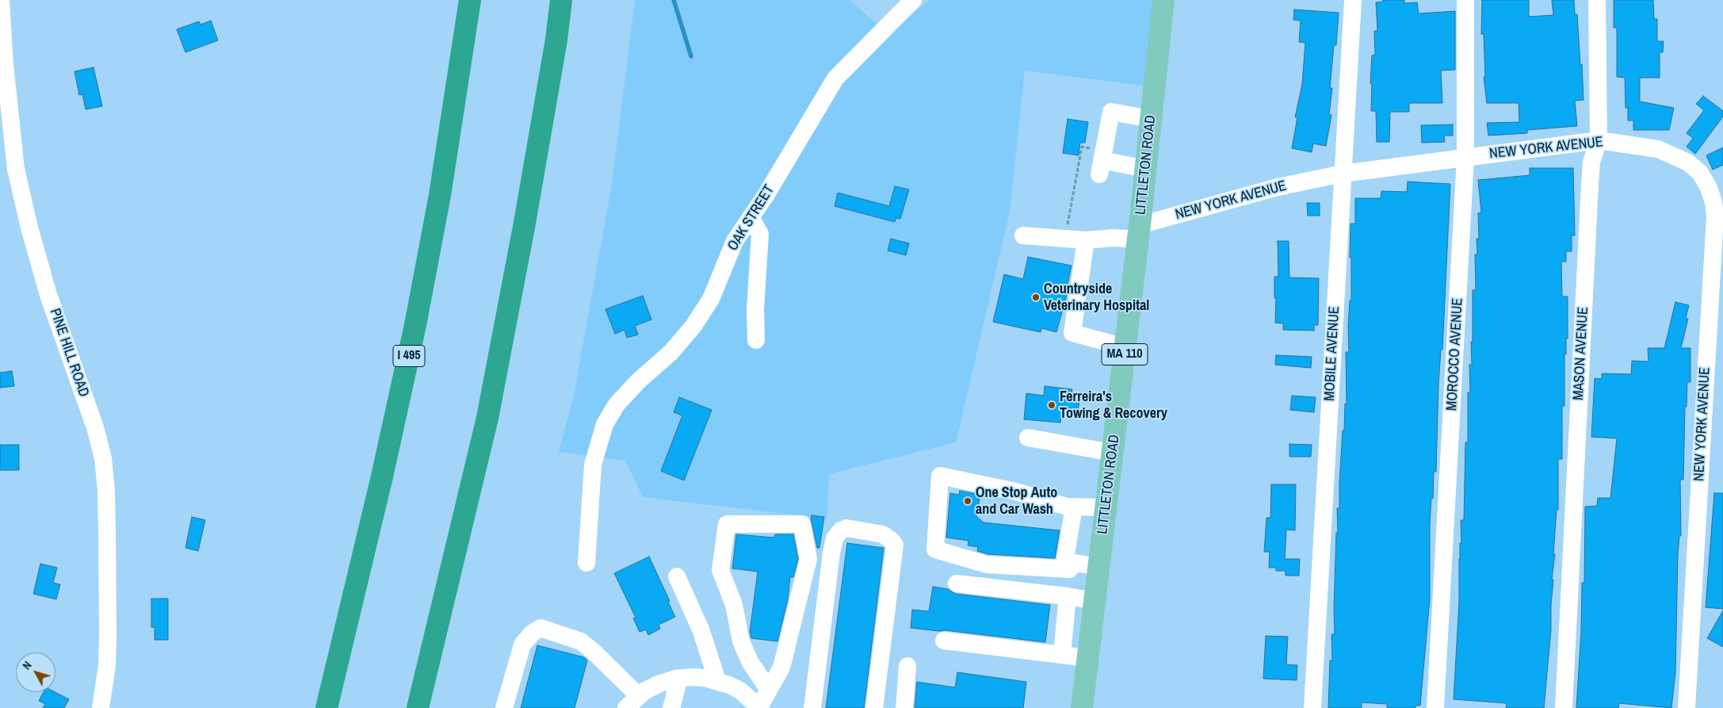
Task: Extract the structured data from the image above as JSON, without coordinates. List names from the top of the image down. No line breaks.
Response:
{"streets":{"highway":["I 495"],"main road":["LITTLETON ROAD","MA 110"],"street":["NEW YORK AVENUE","OAK STREET","PINE HILL ROAD","MOBILE AVENUE","MASON AVENUE","MOROCCO AVENUE"]},"crossings":[["NEW YORK AVENUE","LITTLETON ROAD"],["NEW YORK AVENUE","MOBILE AVENUE"],["NEW YORK AVENUE","MASON AVENUE"],["NEW YORK AVENUE","MOROCCO AVENUE"]],"places":["Countryside Veterinary Hospital","Ferreira's Towing & Recovery","One Stop Auto and Car Wash"],"north":"top left"}
